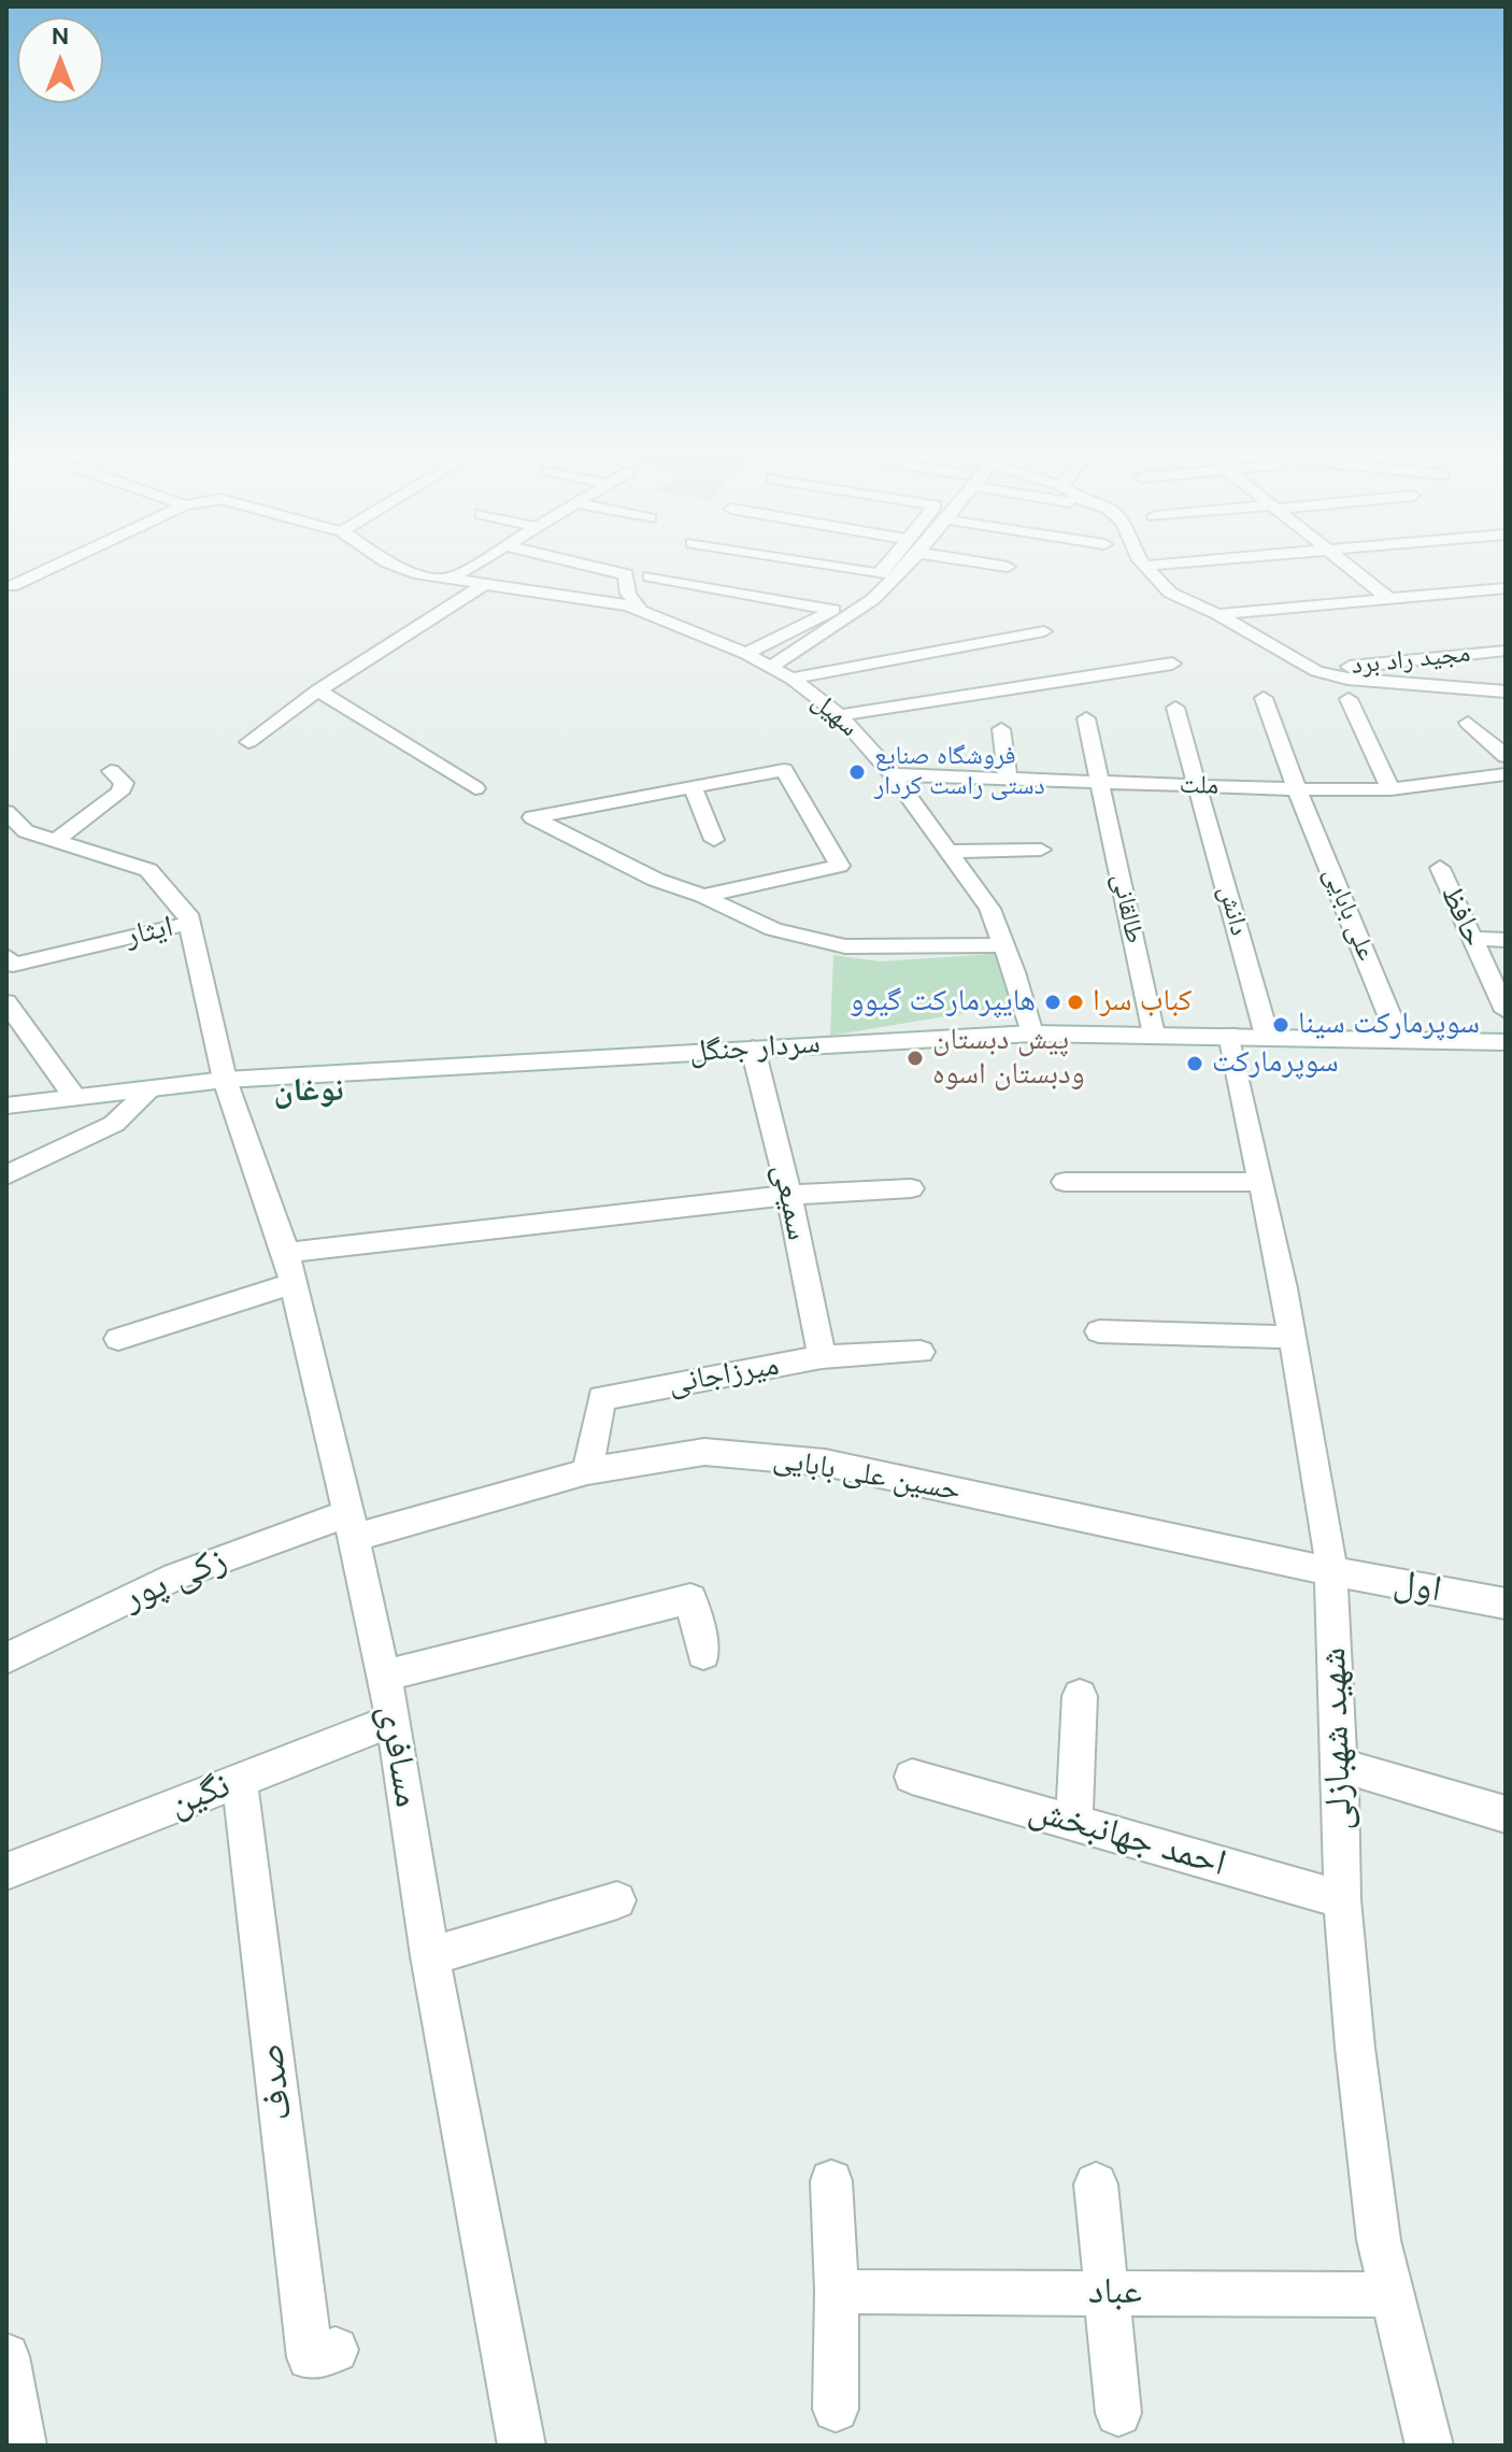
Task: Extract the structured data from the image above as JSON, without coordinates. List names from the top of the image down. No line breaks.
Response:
{"streets":{"street":["مجید راد برد","سهیل","ملت","طالقانی","دانش","علی بابایی","حافظ","ایثار","سردار جنگل","سمیعی","میرزاجانی","حسین علی بابایی","زکی پور","اول","شهید شهبازلی","مسافری","نگین","احمد جهانبخش","صدف","عباد"]},"crossings":[["سهیل","ملت"],["سهیل","سردار جنگل"],["ملت","طالقانی"],["ملت","دانش"],["ملت","علی بابایی"],["طالقانی","سردار جنگل"],["دانش","سردار جنگل"],["علی بابایی","سردار جنگل"],["ایثار","سردار جنگل"],["ایثار","مسافری"],["سردار جنگل","سمیعی"],["سردار جنگل","شهید شهبازلی"],["سردار جنگل","مسافری"],["سمیعی","میرزاجانی"],["میرزاجانی","حسین علی بابایی"],["حسین علی بابایی","زکی پور"],["حسین علی بابایی","اول"],["حسین علی بابایی","شهید شهبازلی"],["حسین علی بابایی","مسافری"],["زکی پور","مسافری"],["اول","شهید شهبازلی"],["شهید شهبازلی","احمد جهانبخش"],["شهید شهبازلی","عباد"],["مسافری","نگین"],["نگین","صدف"]],"districts":["نوغان"],"places":["فروشگاه صنایع دستی راست کردار","هایپرمارکت گیوو","کباب سرا","سوپرمارکت سینا","پیش دبستان ودبستان اسوه","سوپرمارکت"],"north":"top"}
